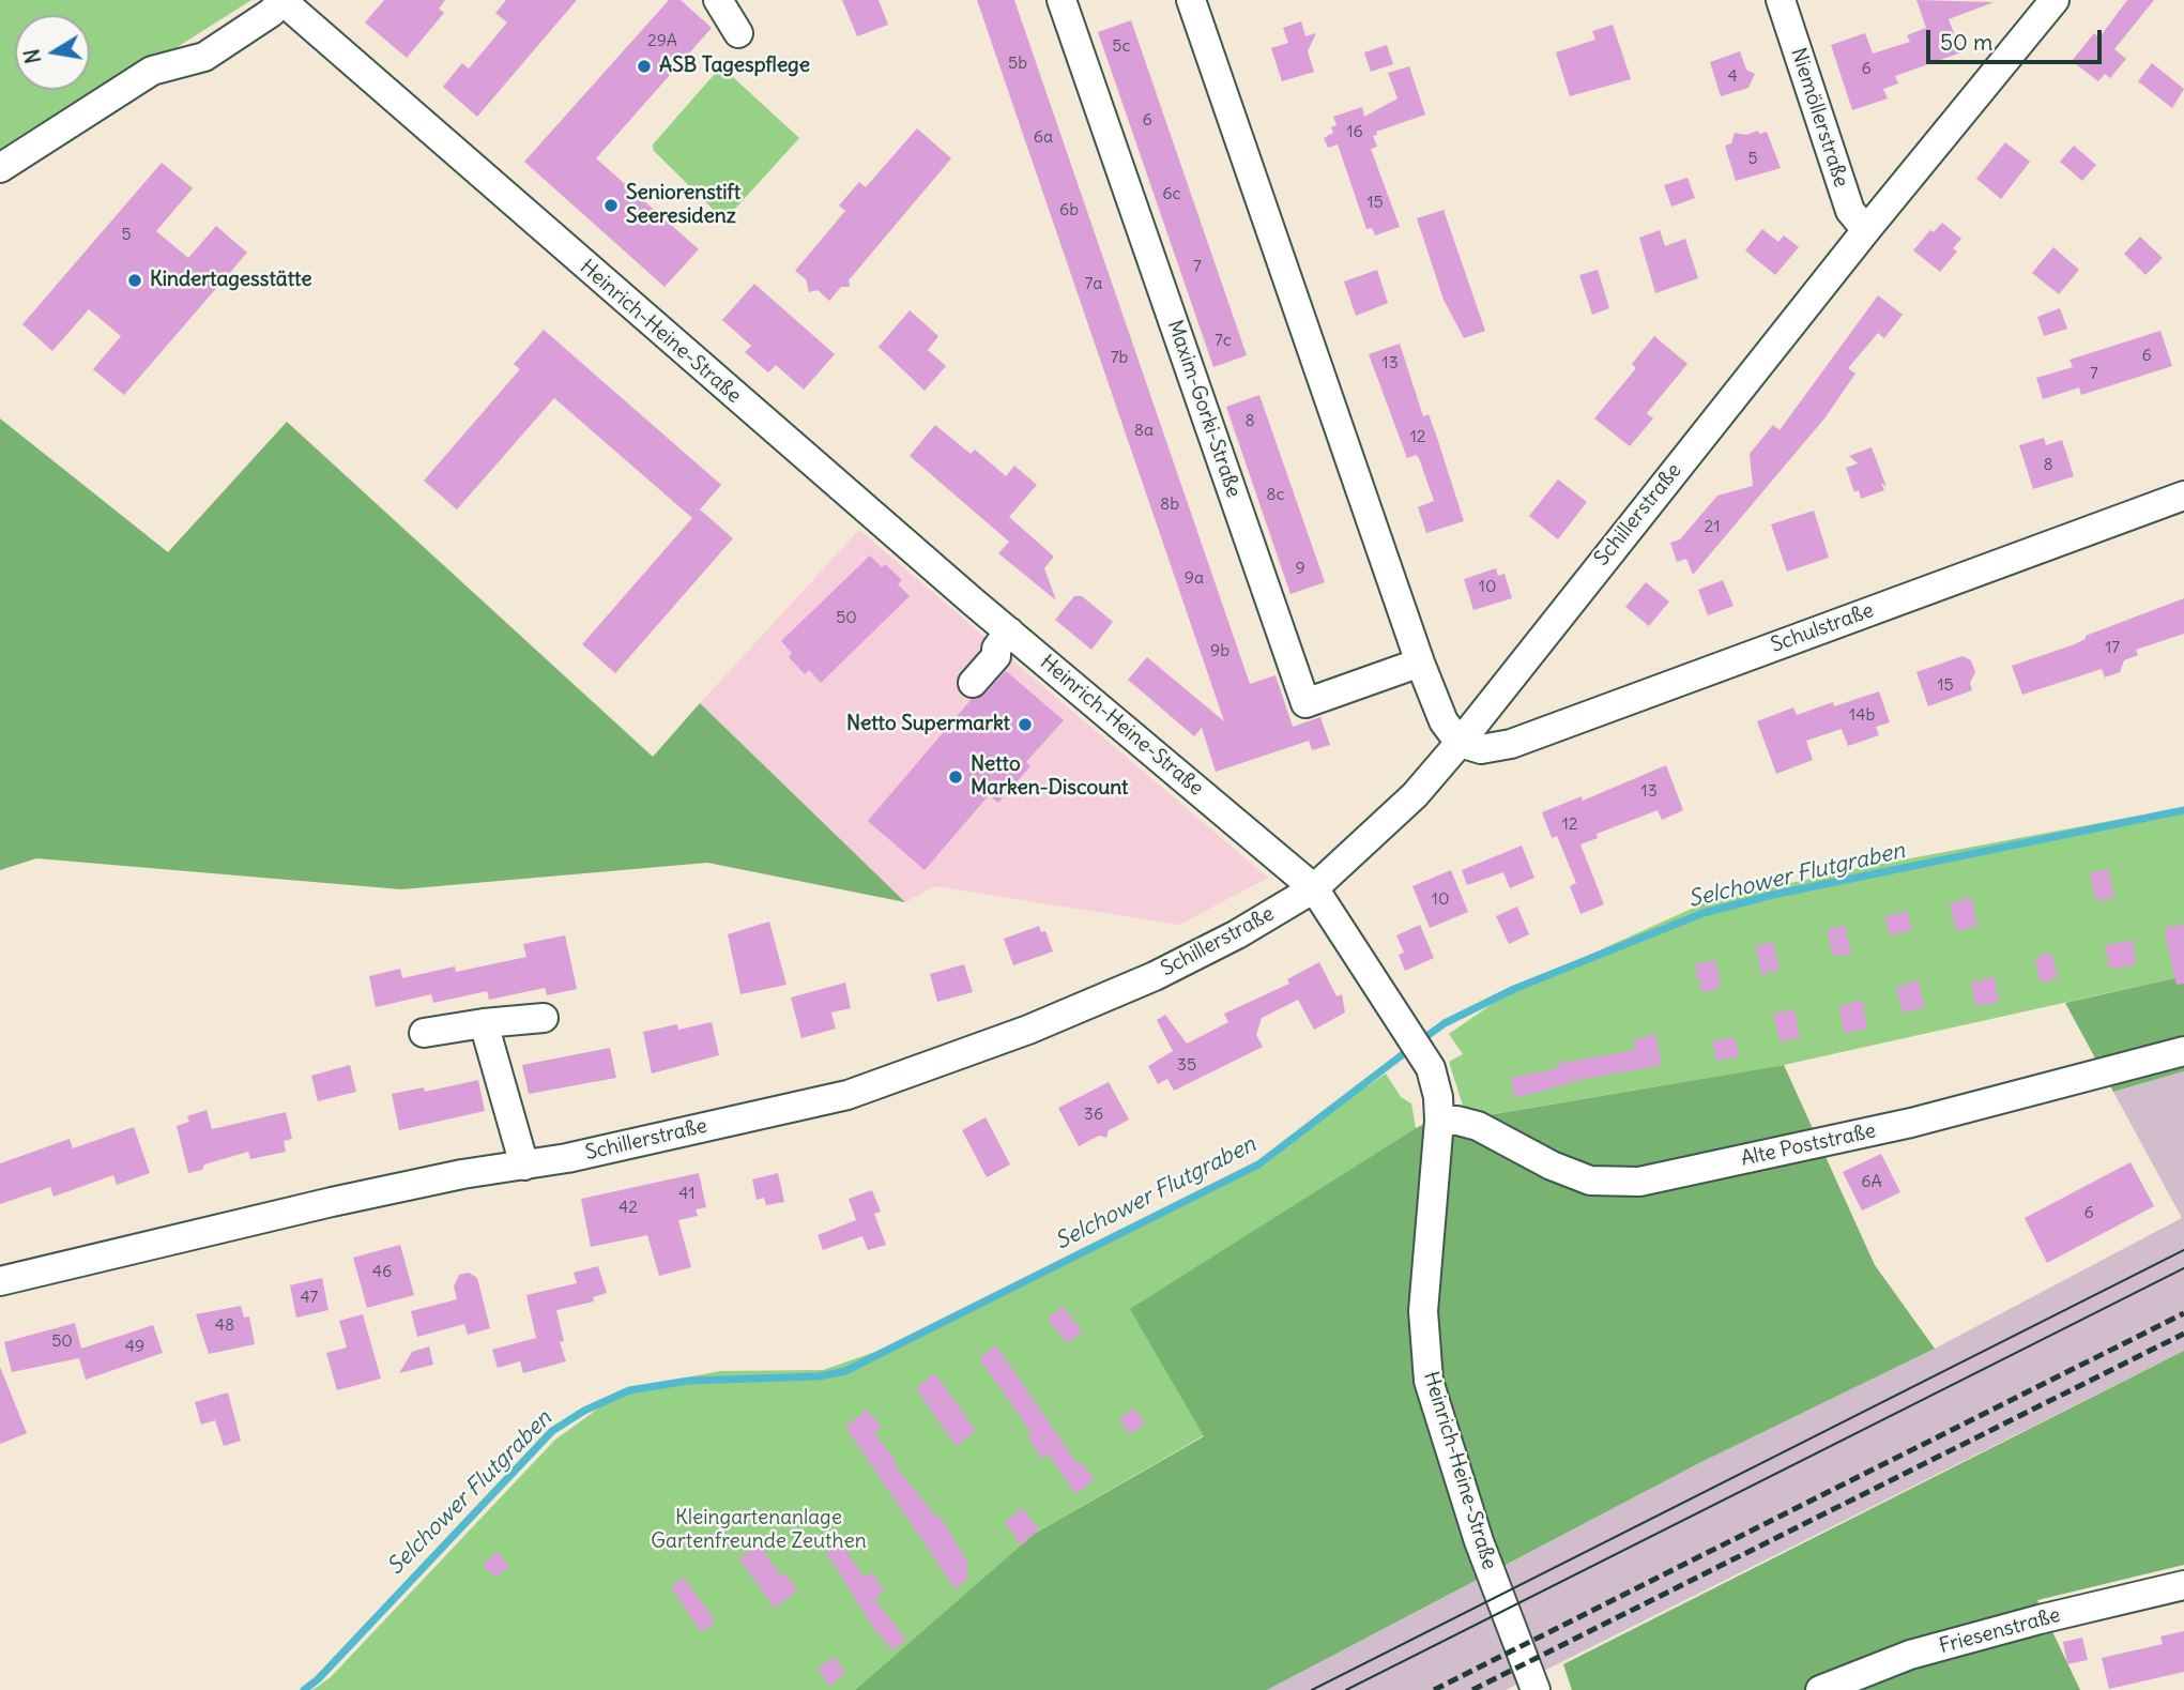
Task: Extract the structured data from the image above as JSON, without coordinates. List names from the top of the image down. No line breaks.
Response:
{"streets":{"street":["Niemöllerstraße","Heinrich-Heine-Straße","Maxim-Gorki-Straße","Schillerstraße","Schulstraße","Alte Poststraße","Friesenstraße"]},"crossings":[["Niemöllerstraße","Schillerstraße"],["Heinrich-Heine-Straße","Schillerstraße"],["Heinrich-Heine-Straße","Alte Poststraße"],["Schillerstraße","Schulstraße"]],"water":["Selchower Flutgraben"],"parks":["Kleingartenanlage Gartenfreunde Zeuthen"],"places":["ASB Tagespflege","Seniorenstift Seeresidenz","Kindertagesstätte","Netto Supermarkt","Netto Marken-Discount"],"house_numbers":["29A","5c","5b","6","4","6","16","6a","5","6c","15","6b","5","7","7a","7c","6","7b","13","7","8","8a","12","8","8c","8b","21","9","9a","10","50","17","9b","15","14b","13","12","10","35","36","6A","41","42","6","46","47","48","50","49"],"scale_bar":"50 m","north":"left"}
